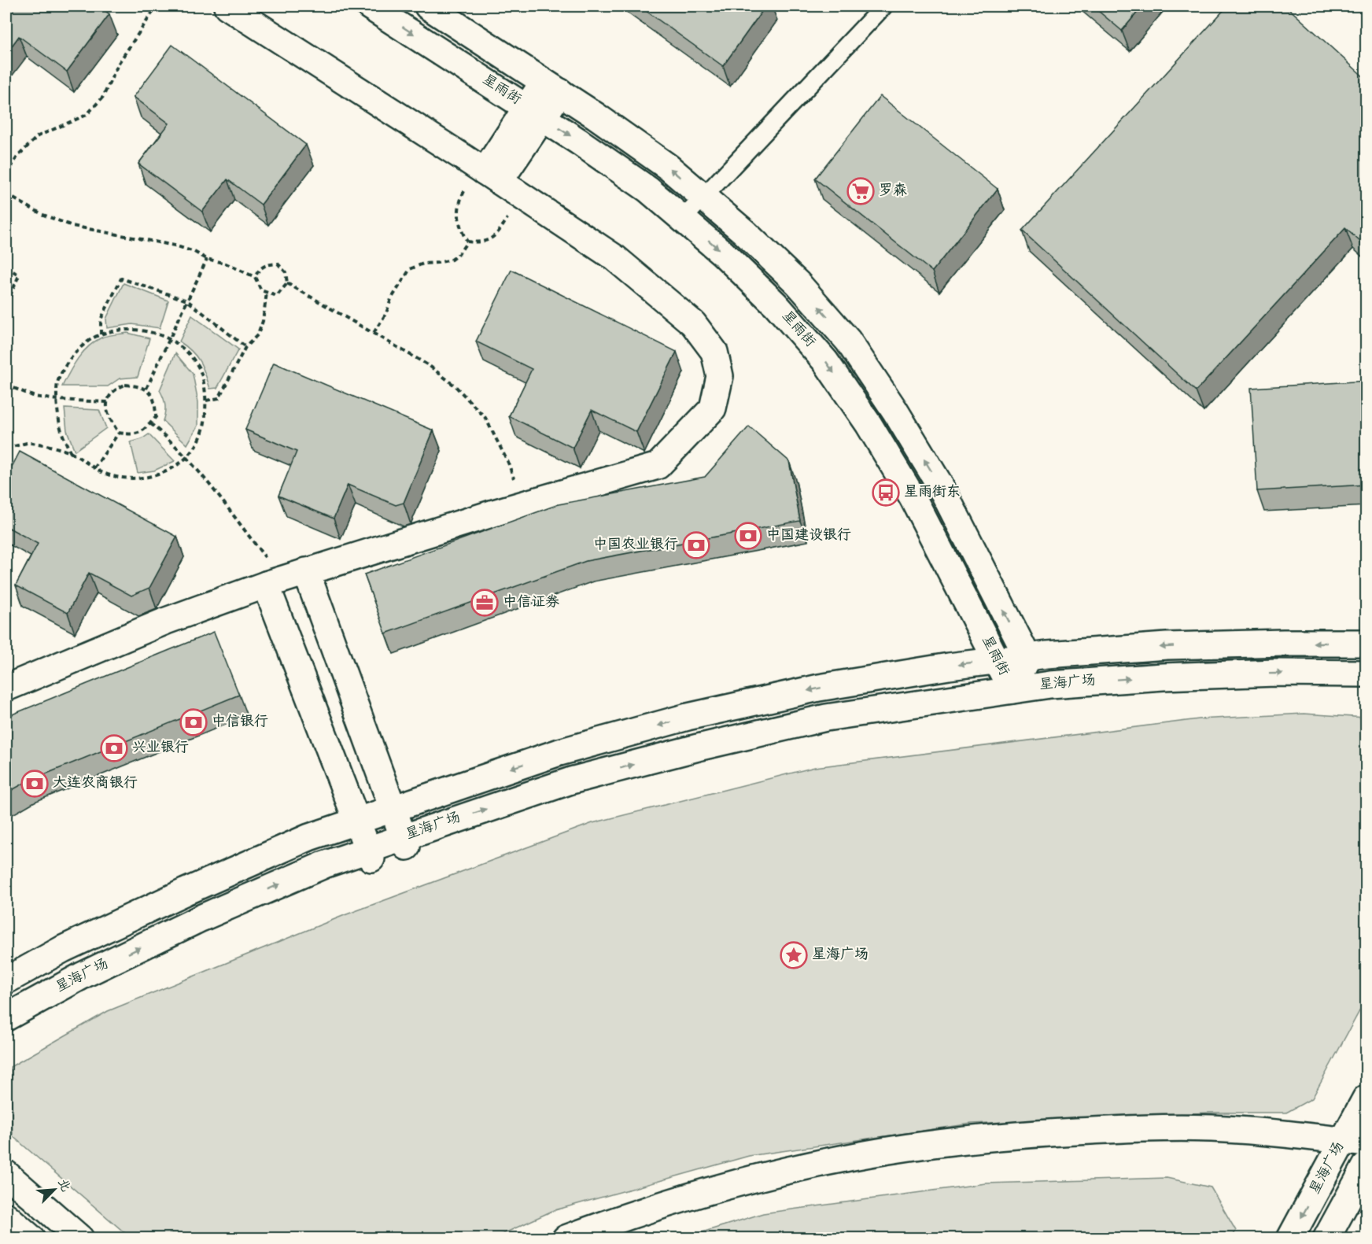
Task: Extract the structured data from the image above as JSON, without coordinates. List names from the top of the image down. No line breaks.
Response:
{"streets":{"main road":["星雨街","星海广场"]},"crossings":[["星雨街","星海广场"]],"places":{"supermarket":["罗森"],"bus stop":["星雨街东"],"bank":["中国建设银行","中国农业银行","中信银行","兴业银行","大连农商银行"],"office":["中信证券"],"place":["星海广场"]},"north":"top right"}
